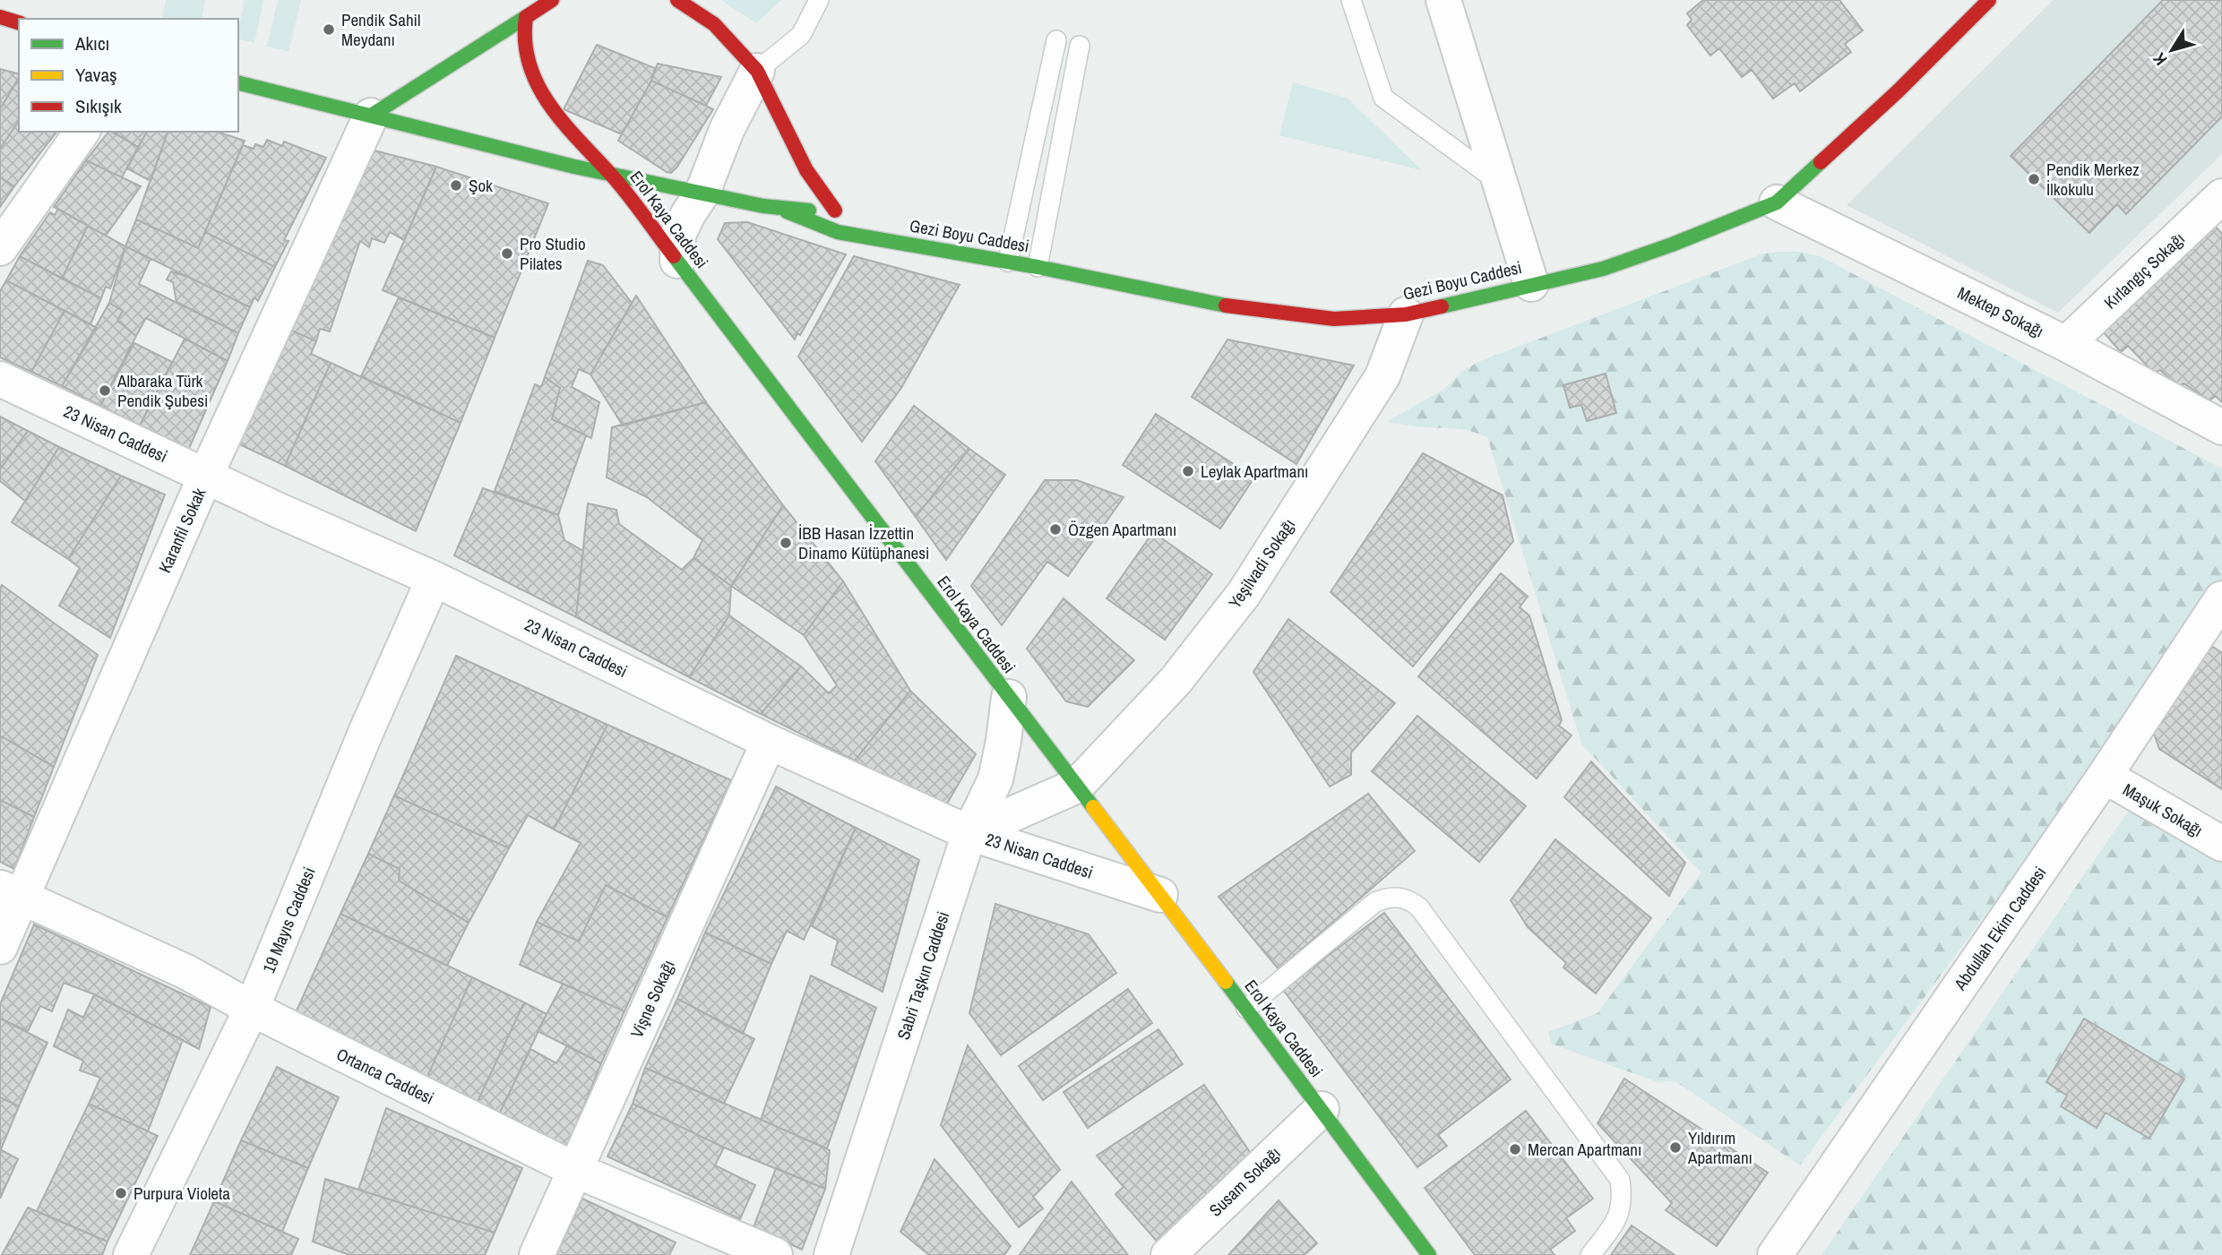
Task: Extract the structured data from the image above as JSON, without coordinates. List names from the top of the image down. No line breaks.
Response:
{"streets":{"main road":["Erol Kaya Caddesi","Gezi Boyu Caddesi"],"street":["Kırlangıç Sokağı","Mektep Sokağı","23 Nisan Caddesi","Karanfil Sokak","Yeşilvadi Sokağı","Maşuk Sokağı","19 Mayıs Caddesi","Abdullah Ekim Caddesi","Sabri Taşkın Caddesi","Vişne Sokağı","Ortanca Caddesi","Susam Sokağı"]},"crossings":[["Erol Kaya Caddesi","23 Nisan Caddesi"],["Erol Kaya Caddesi","Karanfil Sokak"],["Erol Kaya Caddesi","Yeşilvadi Sokağı"],["Erol Kaya Caddesi","Sabri Taşkın Caddesi"],["Erol Kaya Caddesi","Susam Sokağı"],["Gezi Boyu Caddesi","Mektep Sokağı"],["Gezi Boyu Caddesi","Yeşilvadi Sokağı"],["Kırlangıç Sokağı","Mektep Sokağı"],["23 Nisan Caddesi","Karanfil Sokak"],["23 Nisan Caddesi","19 Mayıs Caddesi"],["23 Nisan Caddesi","Sabri Taşkın Caddesi"],["23 Nisan Caddesi","Vişne Sokağı"],["Karanfil Sokak","Ortanca Caddesi"],["Maşuk Sokağı","Abdullah Ekim Caddesi"],["19 Mayıs Caddesi","Ortanca Caddesi"],["Vişne Sokağı","Ortanca Caddesi"]],"places":["Pendik Sahil Meydanı","Pendik Merkez İlkokulu","Şok","Pro Studio Pilates","Albaraka Türk Pendik Şubesi","Leylak Apartmanı","Özgen Apartmanı","İBB Hasan İzzettin Dinamo Kütüphanesi","Yıldırım Apartmanı","Mercan Apartmanı","Purpura Violeta"],"legend":["Akıcı","Yavaş","Sıkışık"],"north":"bottom left"}
